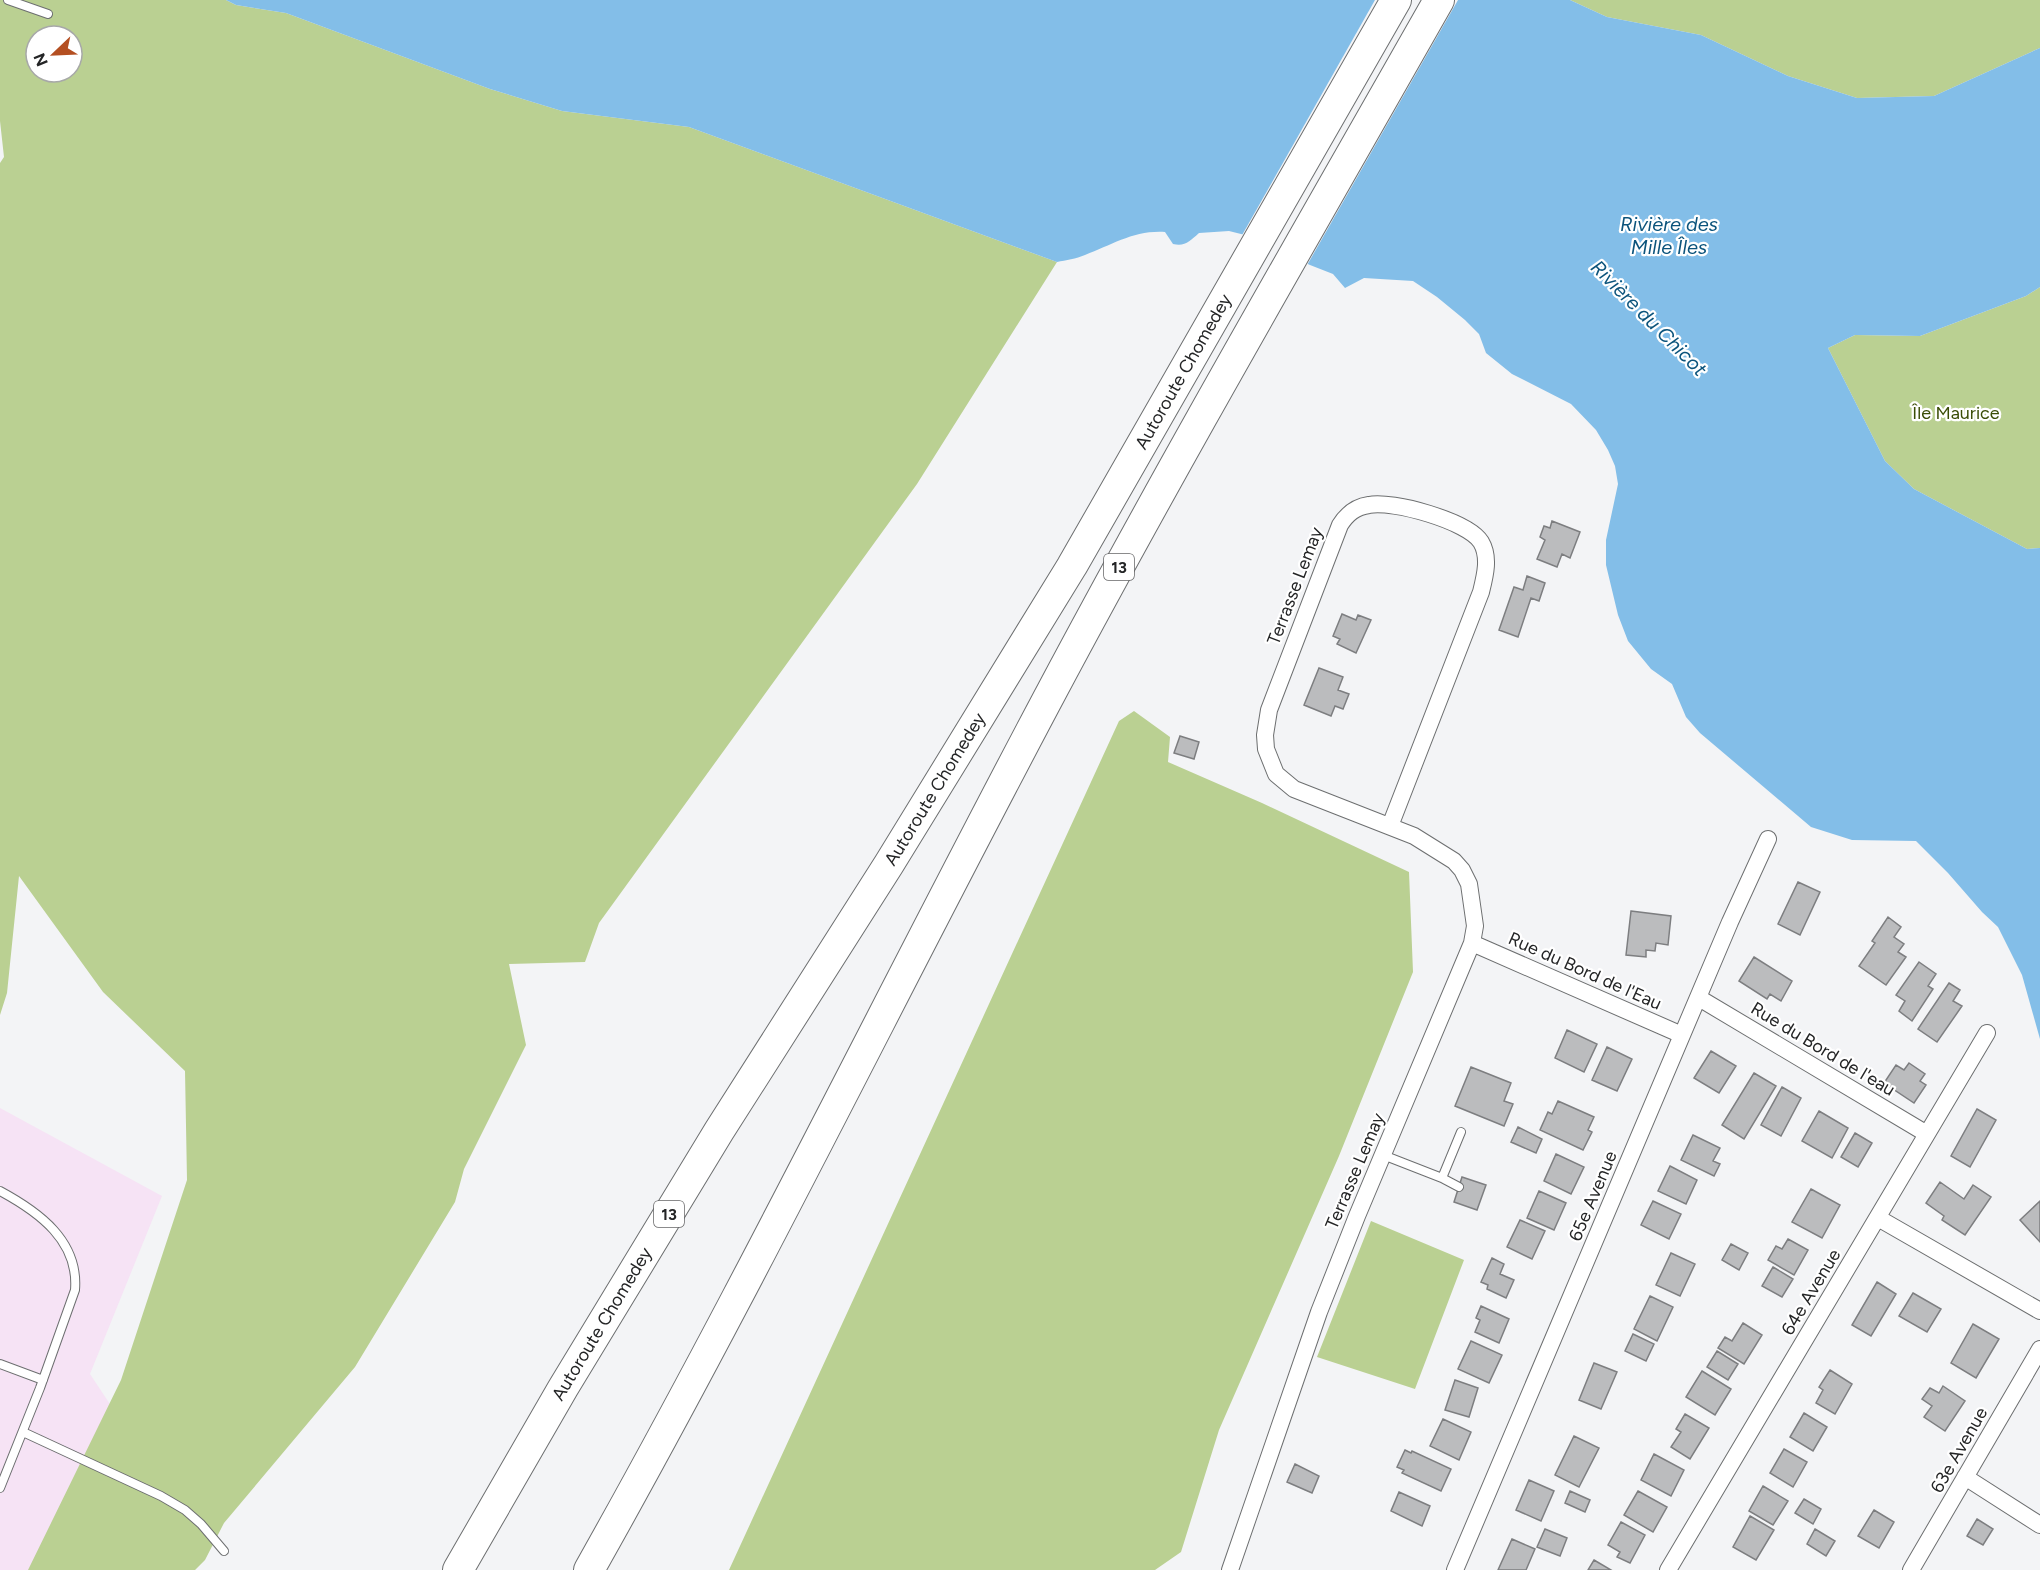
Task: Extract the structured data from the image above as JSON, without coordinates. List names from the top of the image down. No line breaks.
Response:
{"streets":{"highway":["Autoroute Chomedey","13"],"street":["Terrasse Lemay","Rue du Bord de l'Eau","Rue du Bord de l'eau","65e Avenue","64e Avenue","63e Avenue"]},"crossings":[["Terrasse Lemay","Rue du Bord de l'Eau"],["Rue du Bord de l'Eau","65e Avenue"],["Rue du Bord de l'eau","65e Avenue"],["Rue du Bord de l'eau","64e Avenue"]],"water":["Rivière des Mille Îles","Rivière du Chicot"],"parks":["Île Maurice"],"north":"bottom left"}
